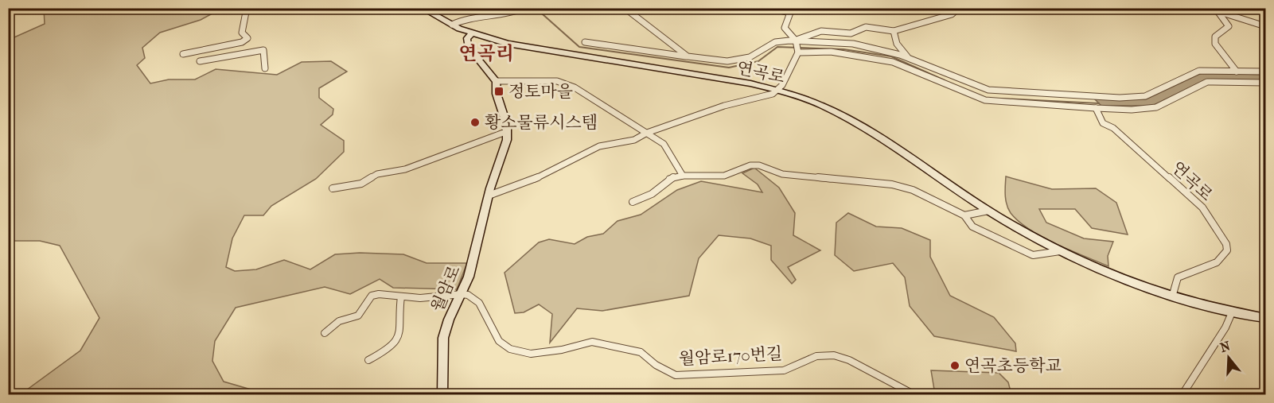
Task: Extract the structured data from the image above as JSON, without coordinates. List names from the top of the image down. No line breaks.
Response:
{"streets":{"street":["연곡로","월암로","월암로170번길"]},"crossings":[["연곡로","월암로"],["월암로","월암로170번길"]],"districts":["연곡리"],"places":{"transit":["정토마을"],"other":["황소물류시스템","연곡초등학교"]},"north":"top"}
